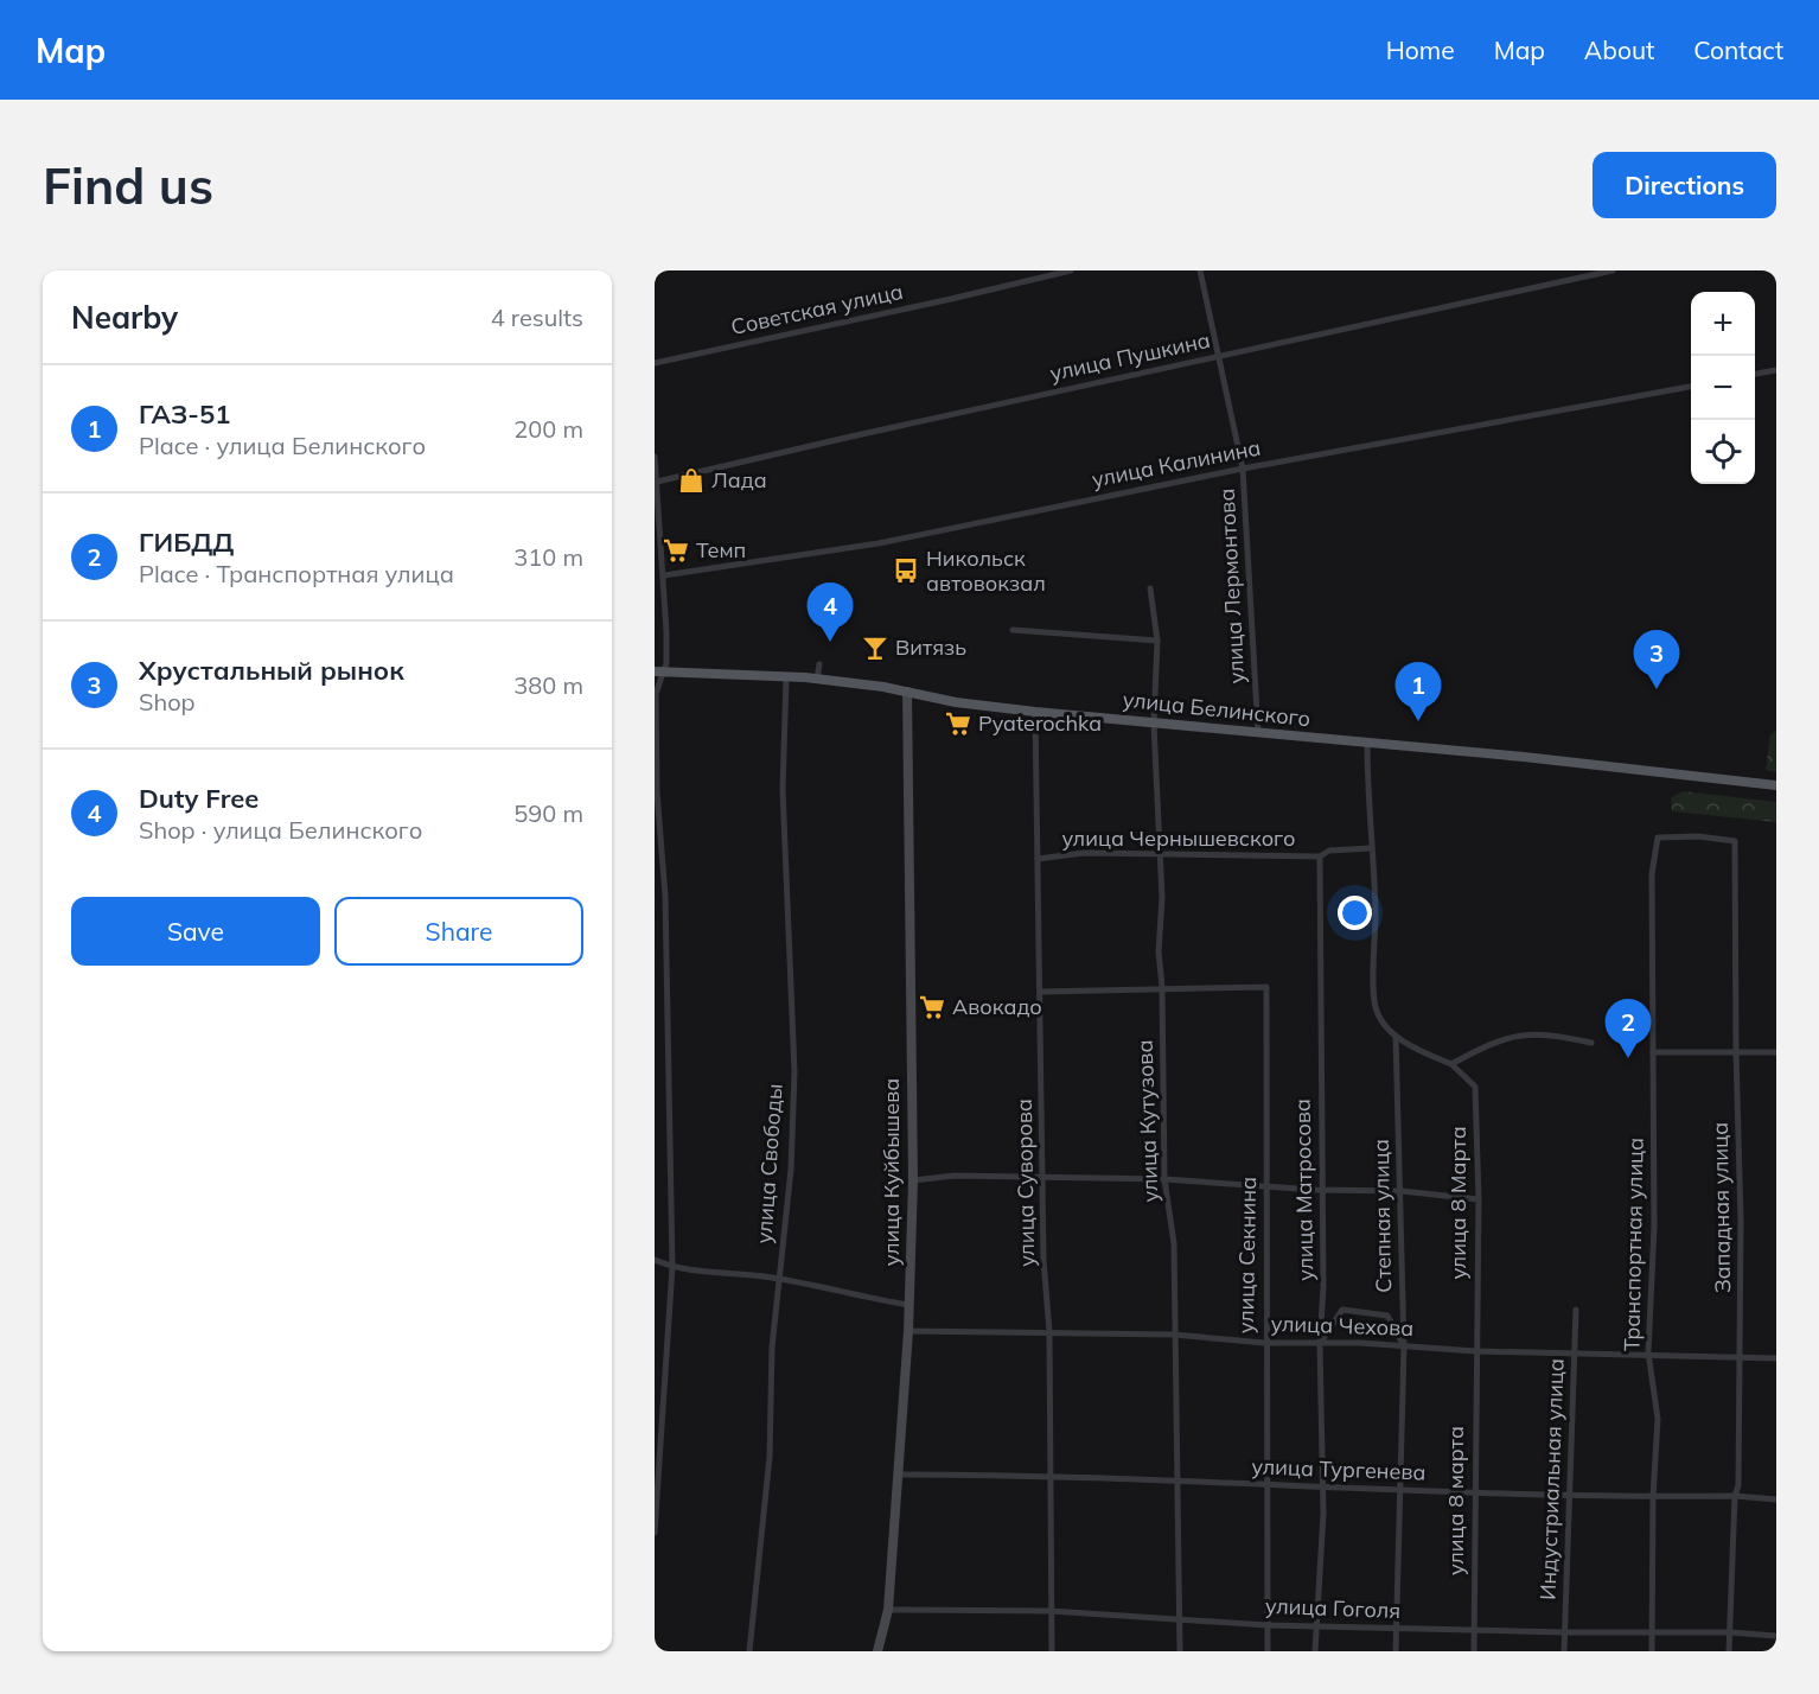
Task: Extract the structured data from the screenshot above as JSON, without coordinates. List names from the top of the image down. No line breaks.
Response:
{"streets":{"main road":["улица Белинского","улица Куйбышева"],"street":["Советская улица","улица Пушкина","улица Калинина","улица Лермонтова","улица Чернышевского","улица Кутузова","улица Свободы","улица Суворова","улица Матросова","улица 8 Марта","Западная улица","Степная улица","Транспортная улица","улица Секнина","улица Чехова","улица Тургенева","Индустриальная улица","улица 8 марта","улица Гоголя"]},"crossings":[["улица Пушкина","улица Лермонтова"],["улица Калинина","улица Лермонтова"],["улица Лермонтова","улица Белинского"],["улица Белинского","улица Кутузова"],["улица Белинского","улица Свободы"],["улица Белинского","улица Куйбышева"],["улица Белинского","улица Суворова"],["улица Чернышевского","улица Кутузова"],["улица Чернышевского","улица Суворова"],["улица Чернышевского","улица Матросова"],["улица Кутузова","улица Секнина"],["улица Кутузова","улица Чехова"],["улица Кутузова","улица Тургенева"],["улица Кутузова","улица Гоголя"],["улица Куйбышева","улица Чехова"],["улица Куйбышева","улица Тургенева"],["улица Куйбышева","улица Гоголя"],["улица Суворова","улица Чехова"],["улица Суворова","улица Тургенева"],["улица Суворова","улица Гоголя"],["улица Матросова","улица Чехова"],["улица Матросова","улица Тургенева"],["улица Матросова","улица Гоголя"],["улица 8 Марта","улица Чехова"],["улица 8 Марта","улица 8 марта"],["Западная улица","Транспортная улица"],["Западная улица","улица Чехова"],["Западная улица","улица Тургенева"],["Западная улица","улица Гоголя"],["Степная улица","улица Чехова"],["Степная улица","улица Тургенева"],["Степная улица","улица Гоголя"],["Транспортная улица","улица Чехова"],["Транспортная улица","улица Тургенева"],["Транспортная улица","улица Гоголя"],["улица Секнина","улица Чехова"],["улица Секнина","улица Тургенева"],["улица Секнина","улица Гоголя"],["улица Чехова","Индустриальная улица"],["улица Чехова","улица 8 марта"],["улица Тургенева","Индустриальная улица"],["улица Тургенева","улица 8 марта"],["Индустриальная улица","улица Гоголя"],["улица 8 марта","улица Гоголя"]],"places":{"shop":["Лада"],"supermarket":["Темп","Pyaterochka","Авокадо"],"bus stop":["Никольск автовокзал"],"bar":["Витязь"]},"page":{"header":"Map","nav":["Home","Map","About","Contact"],"buttons":["Directions",["Save","Share"]],"title":"Find us","heading":["Nearby","4 results"],"map_buttons":["+","−"],"list":[{"mark":"1","name":"ГАЗ-51","note":"Place · улица Белинского","value":"200 m"},{"mark":"2","name":"ГИБДД","note":"Place · Транспортная улица","value":"310 m"},{"mark":"3","name":"Хрустальный рынок","note":"Shop","value":"380 m"},{"mark":"4","name":"Duty Free","note":"Shop · улица Белинского","value":"590 m"}],"pins":["4","3","1","2"]}}
